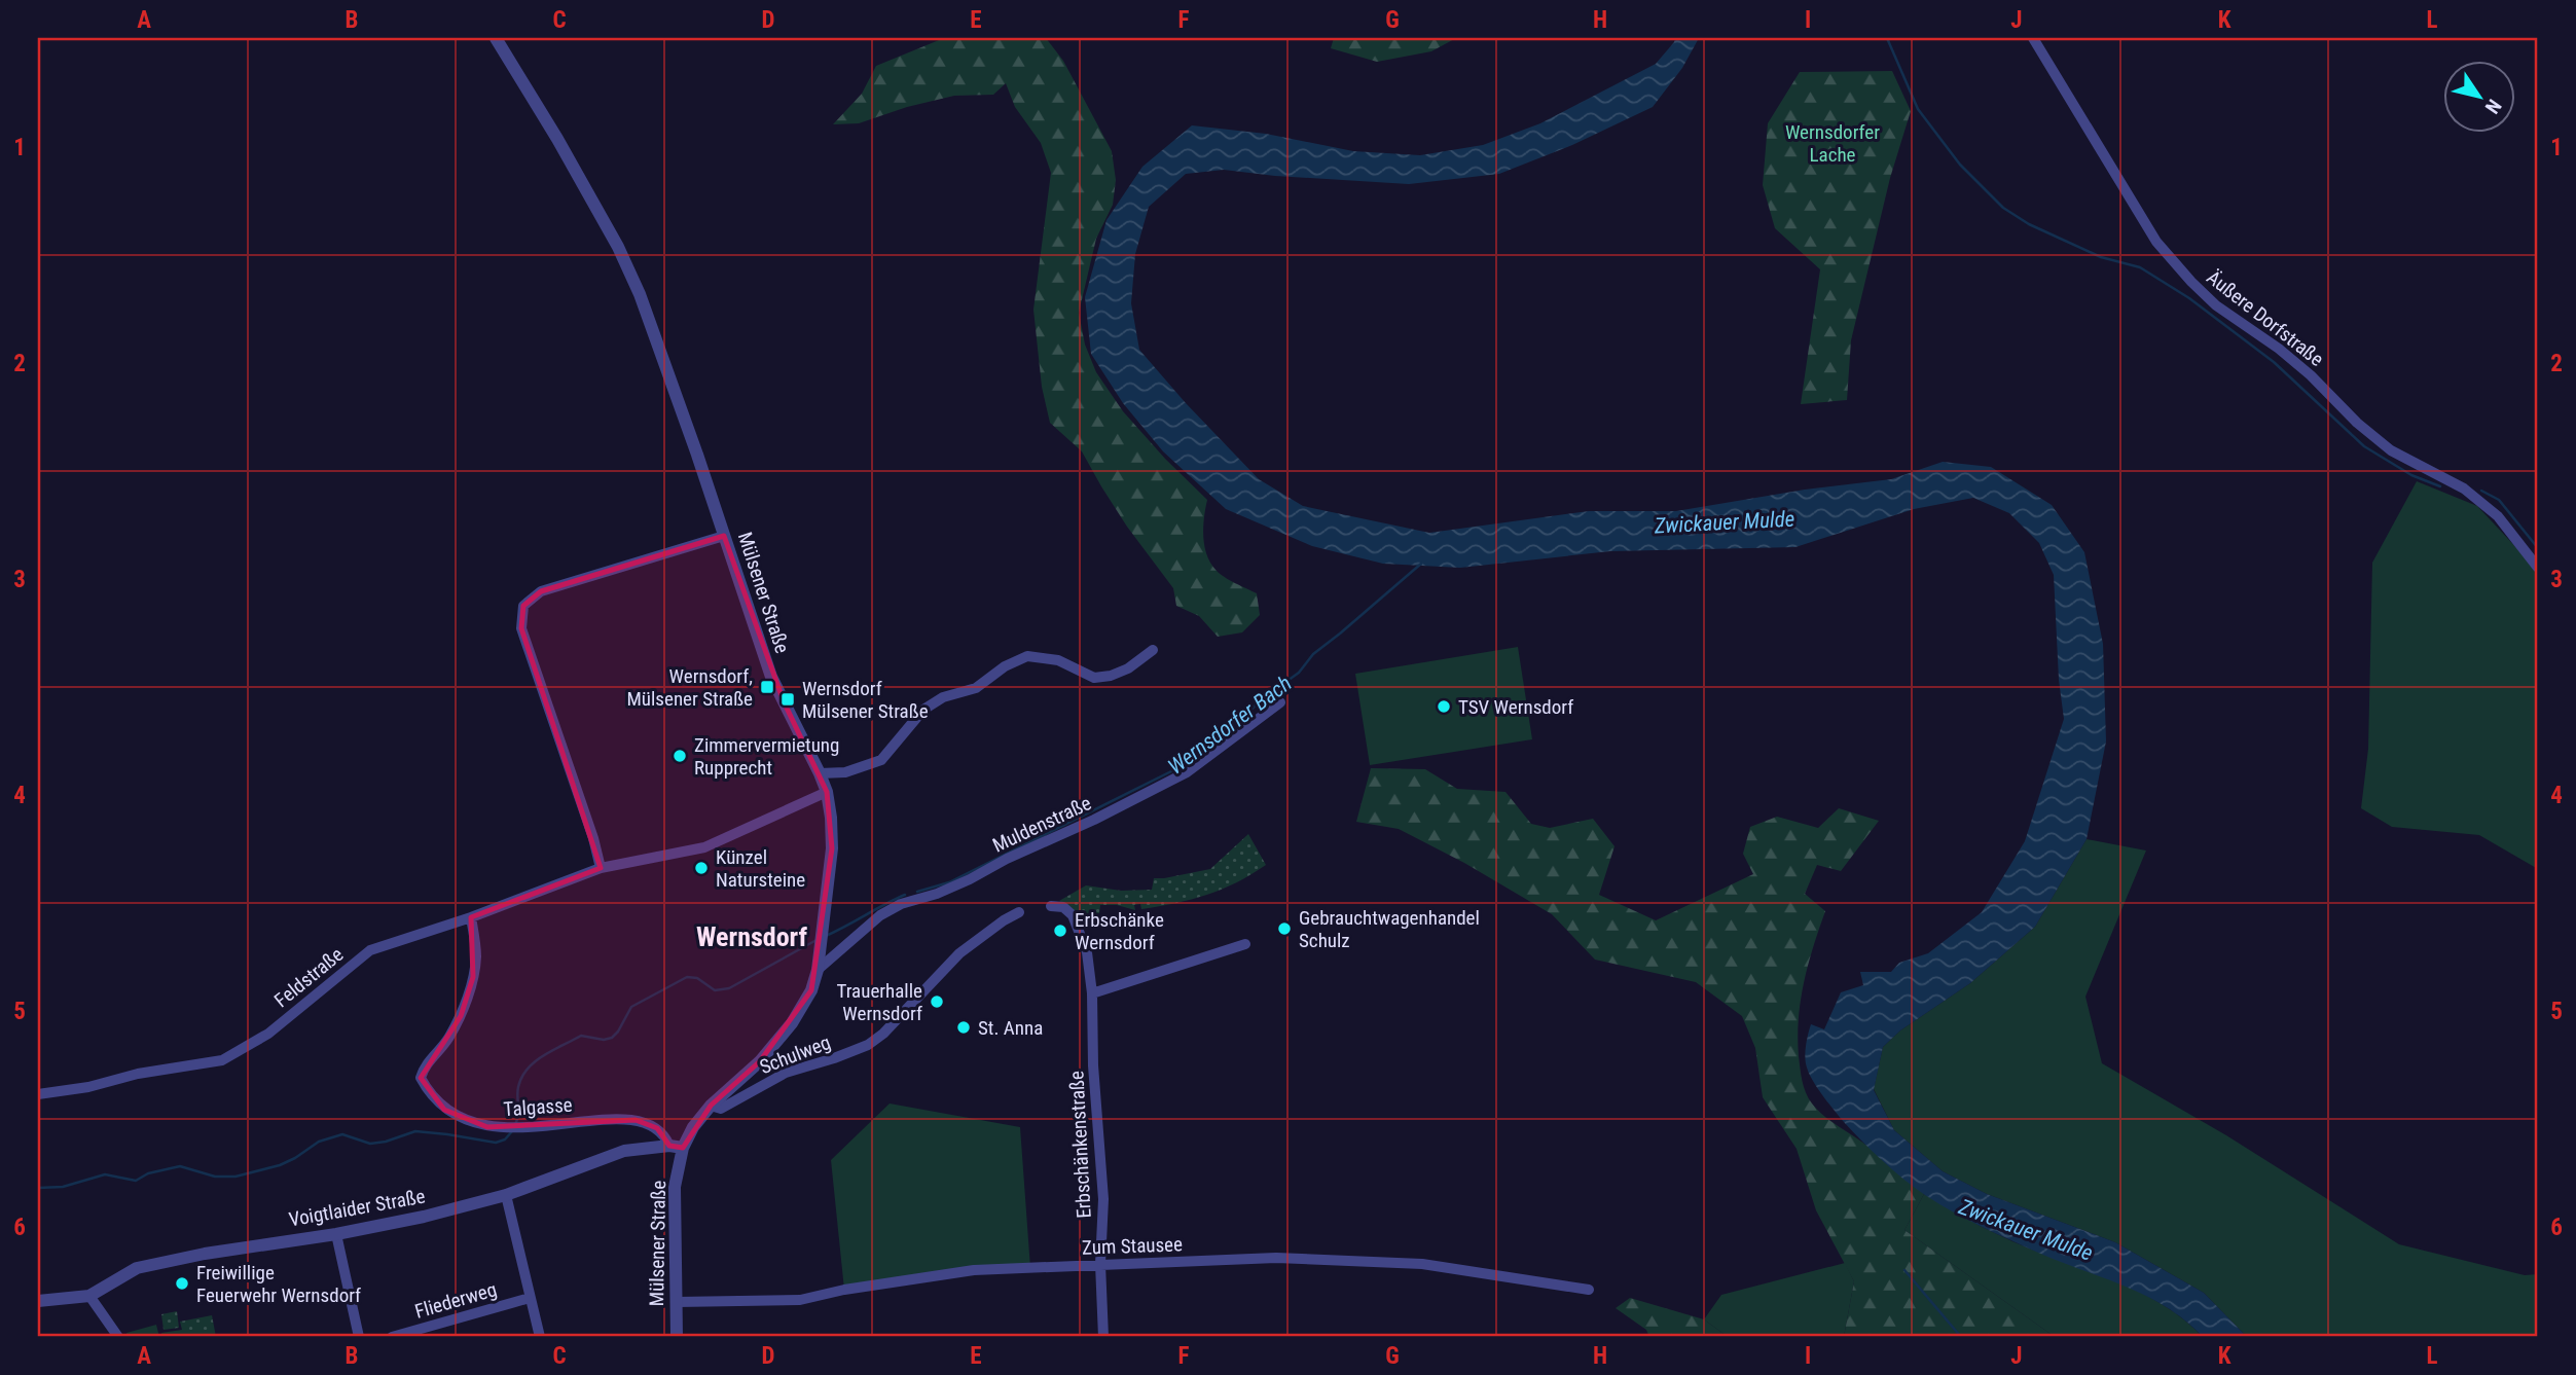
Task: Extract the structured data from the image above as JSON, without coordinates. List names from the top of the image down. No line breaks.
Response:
{"streets":{"street":["Äußere Dorfstraße","Mülsener Straße","Muldenstraße","Feldstraße","Schulweg","Talgasse","Erbschänkenstraße","Voigtlaider Straße","Zum Stausee","Fliederweg"]},"crossings":[["Mülsener Straße","Muldenstraße"],["Mülsener Straße","Feldstraße"],["Mülsener Straße","Schulweg"],["Mülsener Straße","Voigtlaider Straße"],["Mülsener Straße","Zum Stausee"],["Feldstraße","Talgasse"],["Talgasse","Voigtlaider Straße"],["Erbschänkenstraße","Zum Stausee"]],"districts":["Wernsdorf"],"water":["Zwickauer Mulde","Wernsdorfer Bach"],"parks":["Wernsdorfer Lache"],"places":{"transit":["Wernsdorf, Mülsener Straße","Wernsdorf Mülsener Straße"],"other":["TSV Wernsdorf","Zimmervermietung Rupprecht","Künzel Natursteine","Gebrauchtwagenhandel Schulz","Erbschänke Wernsdorf","Trauerhalle Wernsdorf","St. Anna","Freiwillige Feuerwehr Wernsdorf"]},"north":"bottom right","grid":{"columns":["A","B","C","D","E","F","G","H","I","J","K","L"],"rows":["1","2","3","4","5","6"]}}
